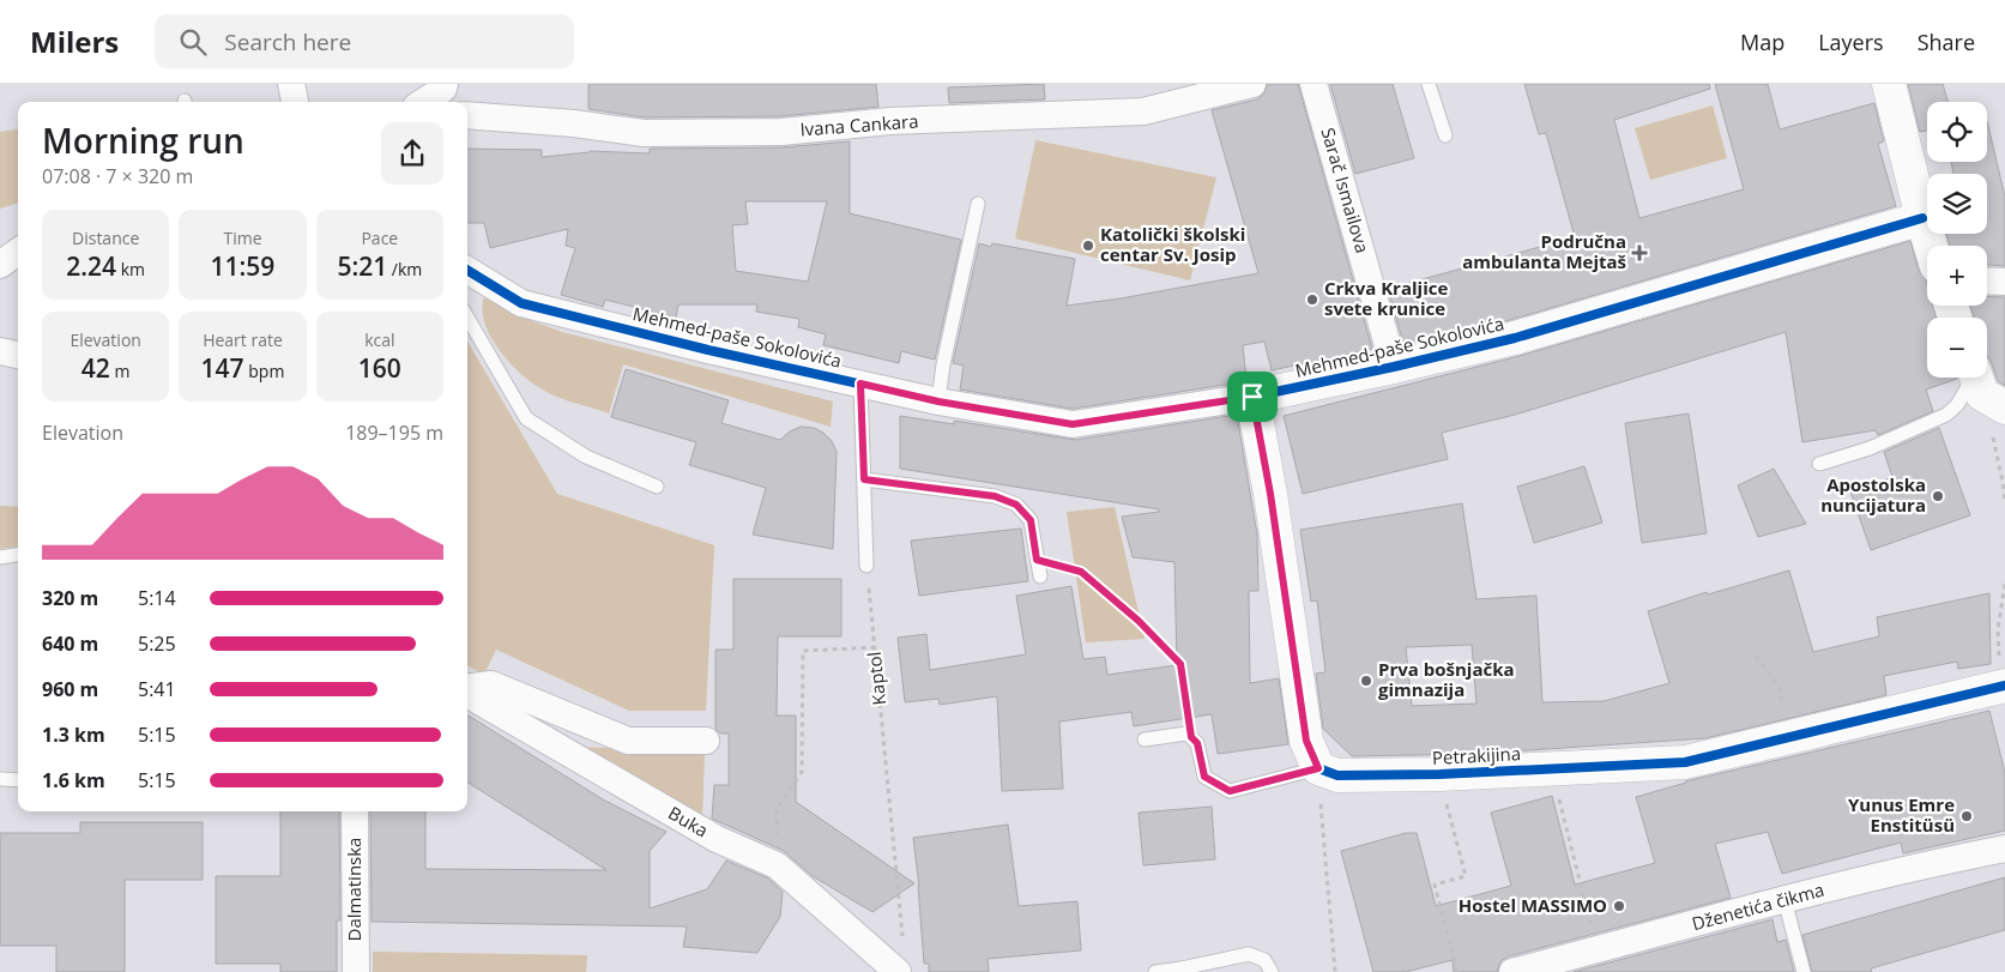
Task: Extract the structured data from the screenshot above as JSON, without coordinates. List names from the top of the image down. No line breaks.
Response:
{"streets":{"street":["Ivana Cankara","Sarač Ismailova","Mehmed-paše Sokolovića","Petrakijina","Buka","Dalmatinska","Dženetića čikma"],"path":["Kaptol"]},"crossings":[["Sarač Ismailova","Mehmed-paše Sokolovića"]],"places":{"other":["Katolički školski centar Sv. Josip","Crkva Kraljice svete krunice","Apostolska nuncijatura","Prva bošnjačka gimnazija","Yunus Emre Enstitüsü","Hostel MASSIMO"],"health":["Područna ambulanta Mejtaš"]},"page":{"header":"Milers","search":"Search here","nav":["Map","Layers","Share"],"map_buttons":["+","−"],"heading":["Morning run","07:08 · 7 × 320 m"],"stats":[["Distance","2.24 km"],["Time","11:59"],["Pace","5:21 /km"],["Elevation","42 m"],["Heart rate","147 bpm"],["kcal","160"]],"chart":["Elevation","189–195 m"],"list":[{"name":"320 m","note":"5:14"},{"name":"640 m","note":"5:25"},{"name":"960 m","note":"5:41"},{"name":"1.3 km","note":"5:15"},{"name":"1.6 km","note":"5:15"}]}}
